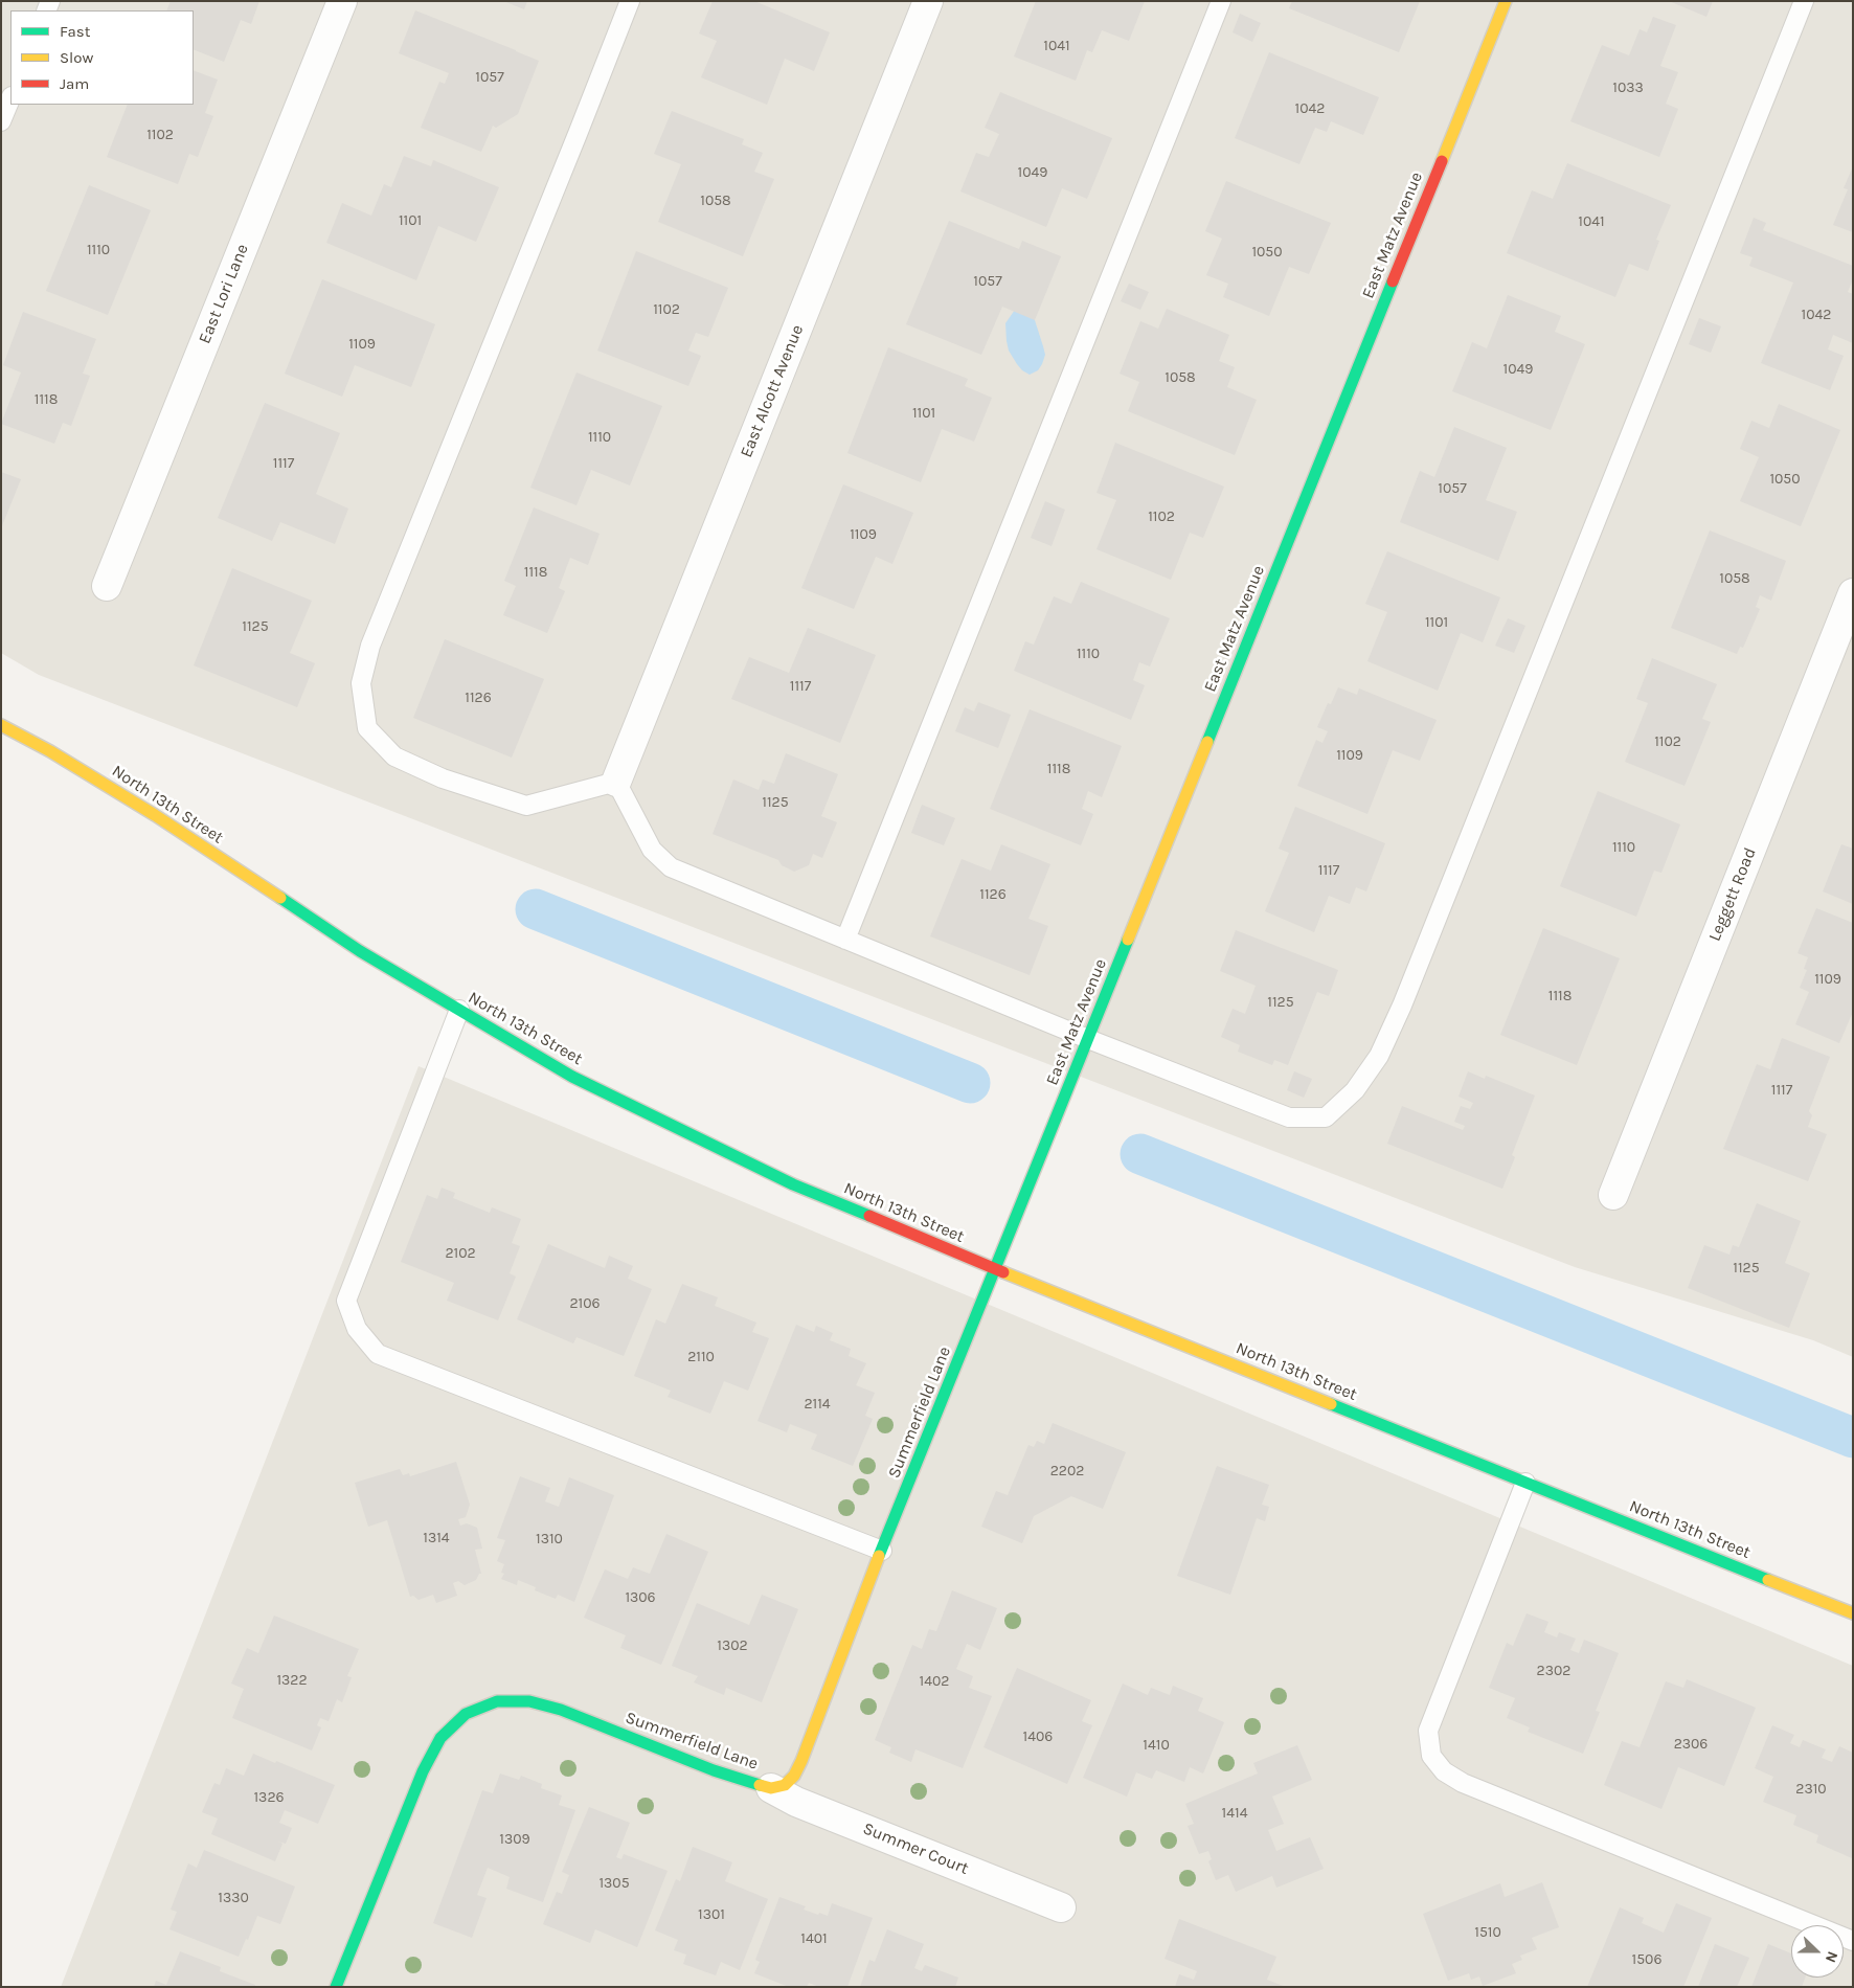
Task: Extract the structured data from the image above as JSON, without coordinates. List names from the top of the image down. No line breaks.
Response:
{"streets":{"street":["East Matz Avenue","East Lori Lane","East Alcott Avenue","North 13th Street","Leggett Road","Summerfield Lane","Summer Court"]},"crossings":[["East Matz Avenue","North 13th Street"],["East Matz Avenue","Summerfield Lane"],["North 13th Street","Summerfield Lane"],["Summerfield Lane","Summer Court"]],"house_numbers":["1041","1057","1033","1042","1102","1049","1058","1101","1041","1110","1050","1057","1102","1042","1109","1049","1058","1118","1101","1110","1117","1050","1057","1102","1109","1118","1058","1101","1125","1110","1117","1126","1102","1109","1118","1125","1110","1117","1126","1109","1118","1125","1117","2102","1125","2106","2110","2114","2202","1314","1310","1306","1302","2302","1322","1402","1406","2306","1410","2310","1326","1414","1309","1305","1330","1301","1510","1401","1506"],"legend":["Fast","Slow","Jam"],"north":"right"}
